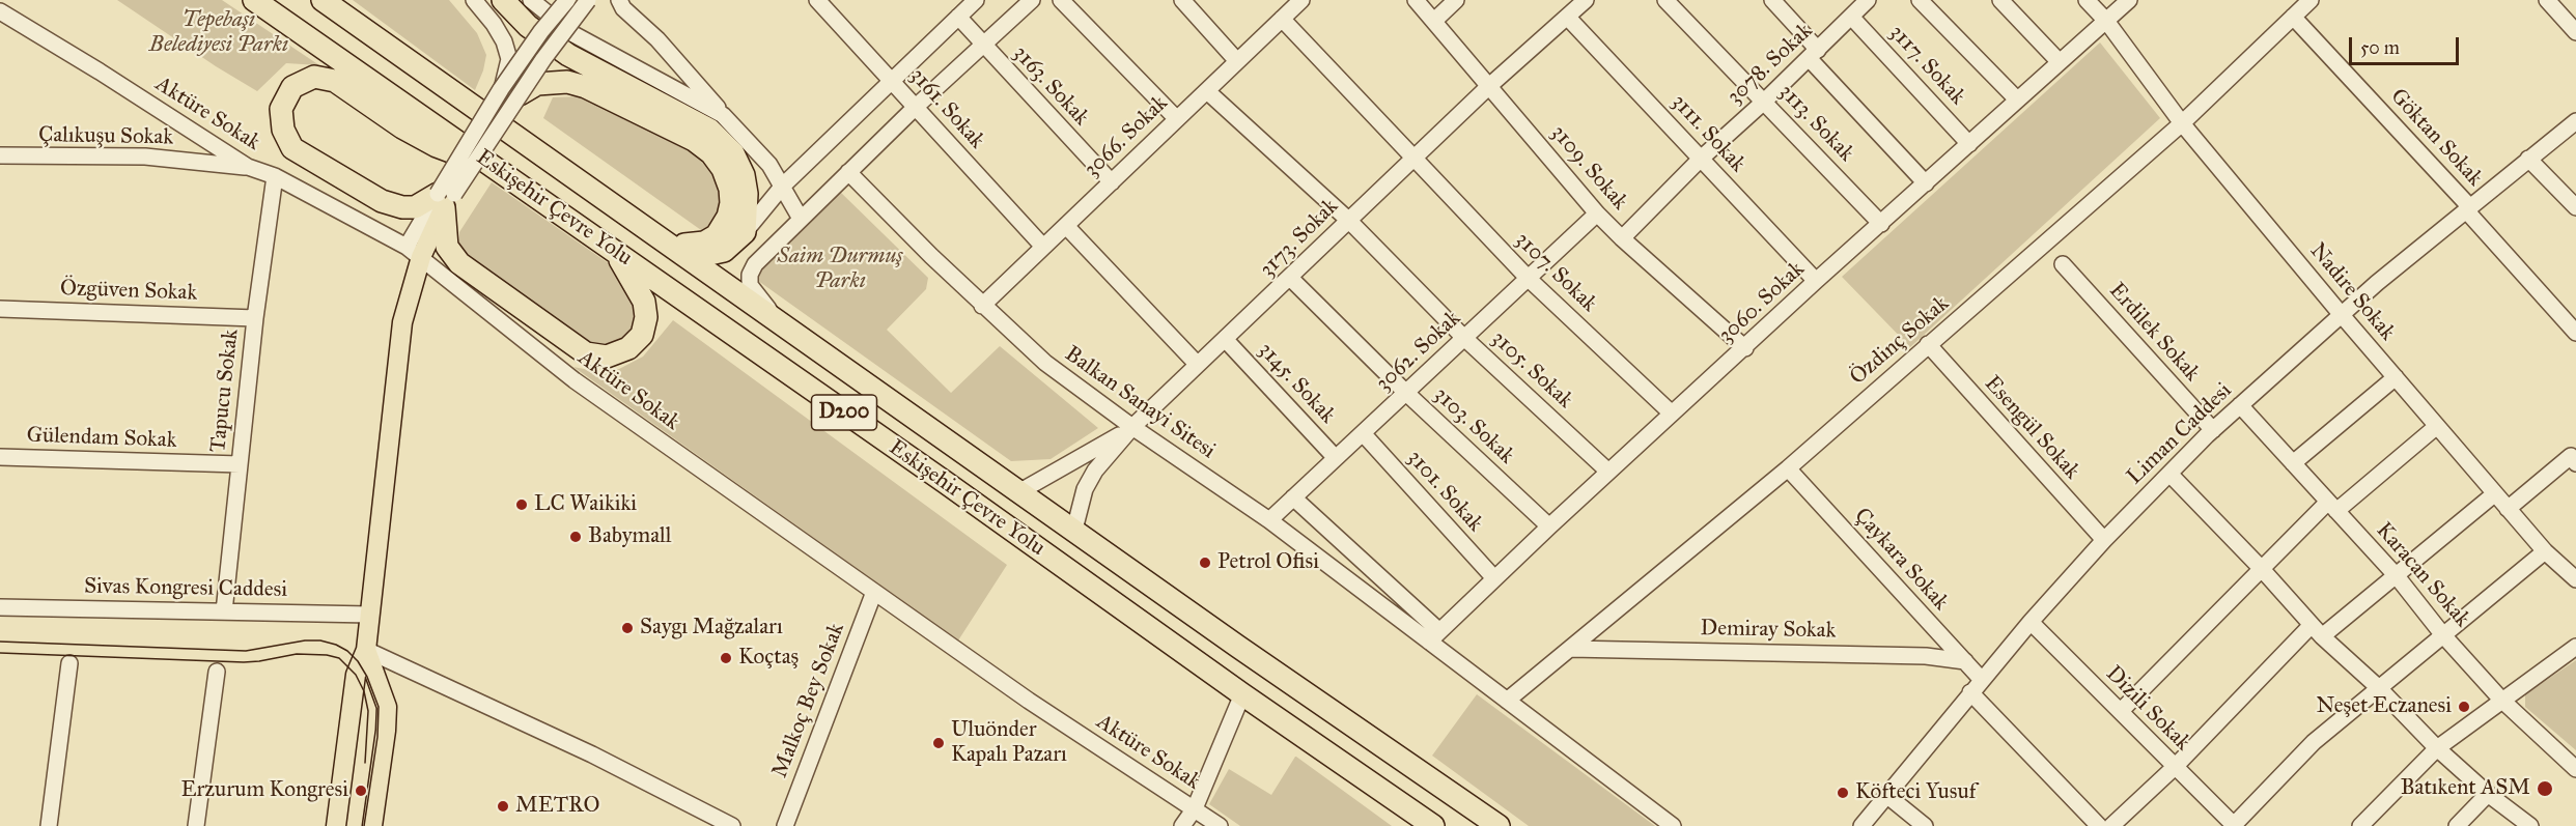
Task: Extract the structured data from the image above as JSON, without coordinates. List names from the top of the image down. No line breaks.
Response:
{"streets":{"highway":["Eskişehir Çevre Yolu","D200"],"street":["3078. Sokak","3117. Sokak","3163. Sokak","3161. Sokak","Aktüre Sokak","3113. Sokak","3111. Sokak","Çalıkuşu Sokak","3066. Sokak","Göktan Sokak","3109. Sokak","3173. Sokak","3107. Sokak","Özgüven Sokak","Nadire Sokak","3060. Sokak","Erdilek Sokak","Özdinç Sokak","3062. Sokak","3105. Sokak","3145. Sokak","Tapucu Sokak","Balkan Sanayi Sitesi","3103. Sokak","Esengül Sokak","Liman Caddesi","Gülendam Sokak","3101. Sokak","Çaykara Sokak","Karacan Sokak","Sivas Kongresi Caddesi","Demiray Sokak","Malkoç Bey Sokak","Dizili Sokak"]},"crossings":[["3078. Sokak","3117. Sokak"],["3078. Sokak","3113. Sokak"],["3078. Sokak","3111. Sokak"],["3078. Sokak","3109. Sokak"],["3117. Sokak","3060. Sokak"],["3163. Sokak","3066. Sokak"],["3161. Sokak","3066. Sokak"],["Aktüre Sokak","Çalıkuşu Sokak"],["Aktüre Sokak","Tapucu Sokak"],["Aktüre Sokak","Malkoç Bey Sokak"],["3113. Sokak","3060. Sokak"],["3111. Sokak","3173. Sokak"],["3111. Sokak","3060. Sokak"],["3066. Sokak","3107. Sokak"],["3066. Sokak","3105. Sokak"],["3066. Sokak","Balkan Sanayi Sitesi"],["Göktan Sokak","Özdinç Sokak"],["Göktan Sokak","Liman Caddesi"],["3109. Sokak","3173. Sokak"],["3109. Sokak","3060. Sokak"],["3109. Sokak","3062. Sokak"],["Eskişehir Çevre Yolu","3173. Sokak"],["3173. Sokak","3107. Sokak"],["3173. Sokak","3105. Sokak"],["3173. Sokak","3145. Sokak"],["3173. Sokak","Balkan Sanayi Sitesi"],["3173. Sokak","3103. Sokak"],["3107. Sokak","3060. Sokak"],["3107. Sokak","3062. Sokak"],["Özgüven Sokak","Tapucu Sokak"],["Nadire Sokak","3060. Sokak"],["Nadire Sokak","Özdinç Sokak"],["Nadire Sokak","Liman Caddesi"],["3060. Sokak","3105. Sokak"],["3060. Sokak","Balkan Sanayi Sitesi"],["3060. Sokak","3103. Sokak"],["3060. Sokak","3101. Sokak"],["Erdilek Sokak","Liman Caddesi"],["Özdinç Sokak","Esengül Sokak"],["Özdinç Sokak","Çaykara Sokak"],["Özdinç Sokak","Demiray Sokak"],["3062. Sokak","3105. Sokak"],["3062. Sokak","3145. Sokak"],["3062. Sokak","Balkan Sanayi Sitesi"],["3062. Sokak","3103. Sokak"],["3062. Sokak","3101. Sokak"],["Tapucu Sokak","Gülendam Sokak"],["Tapucu Sokak","Sivas Kongresi Caddesi"],["Esengül Sokak","Liman Caddesi"],["Liman Caddesi","Çaykara Sokak"],["Liman Caddesi","Karacan Sokak"],["Liman Caddesi","Dizili Sokak"],["Çaykara Sokak","Demiray Sokak"]],"parks":["Tepebaşı Belediyesi Parkı","Saim Durmuş Parkı"],"places":["LC Waikiki","Babymall","Petrol Ofisi","Saygı Mağzaları","Koçtaş","Neşet Eczanesi","Uluönder Kapalı Pazarı","Batıkent ASM","Erzurum Kongresi","Köfteci Yusuf","METRO"],"scale_bar":"50 m"}
